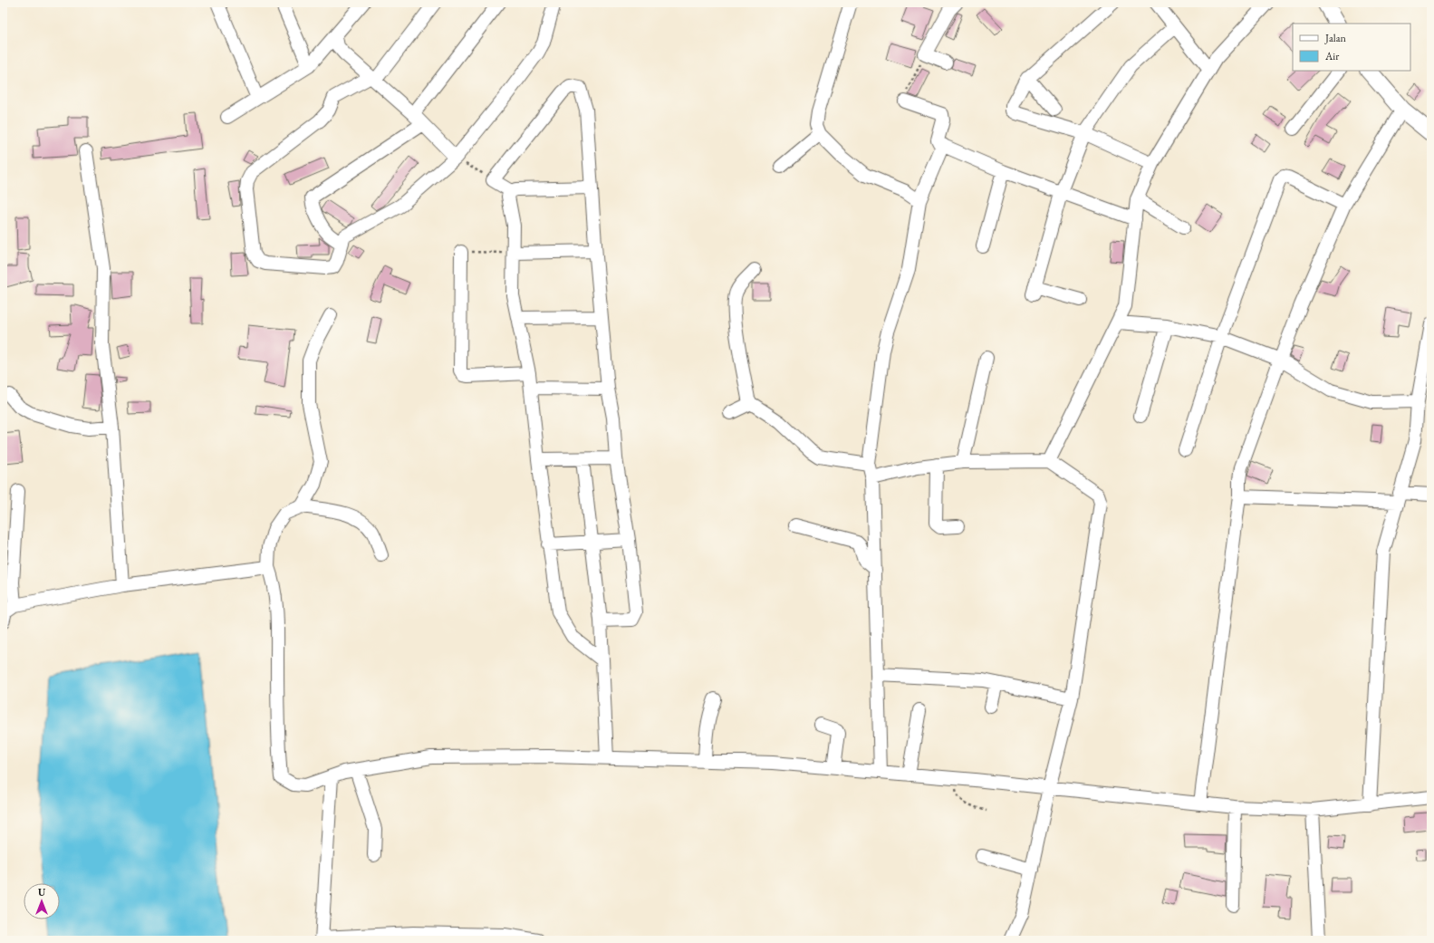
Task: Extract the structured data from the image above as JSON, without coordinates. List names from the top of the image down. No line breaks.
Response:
{"legend":["Jalan","Air"],"north":"top"}
